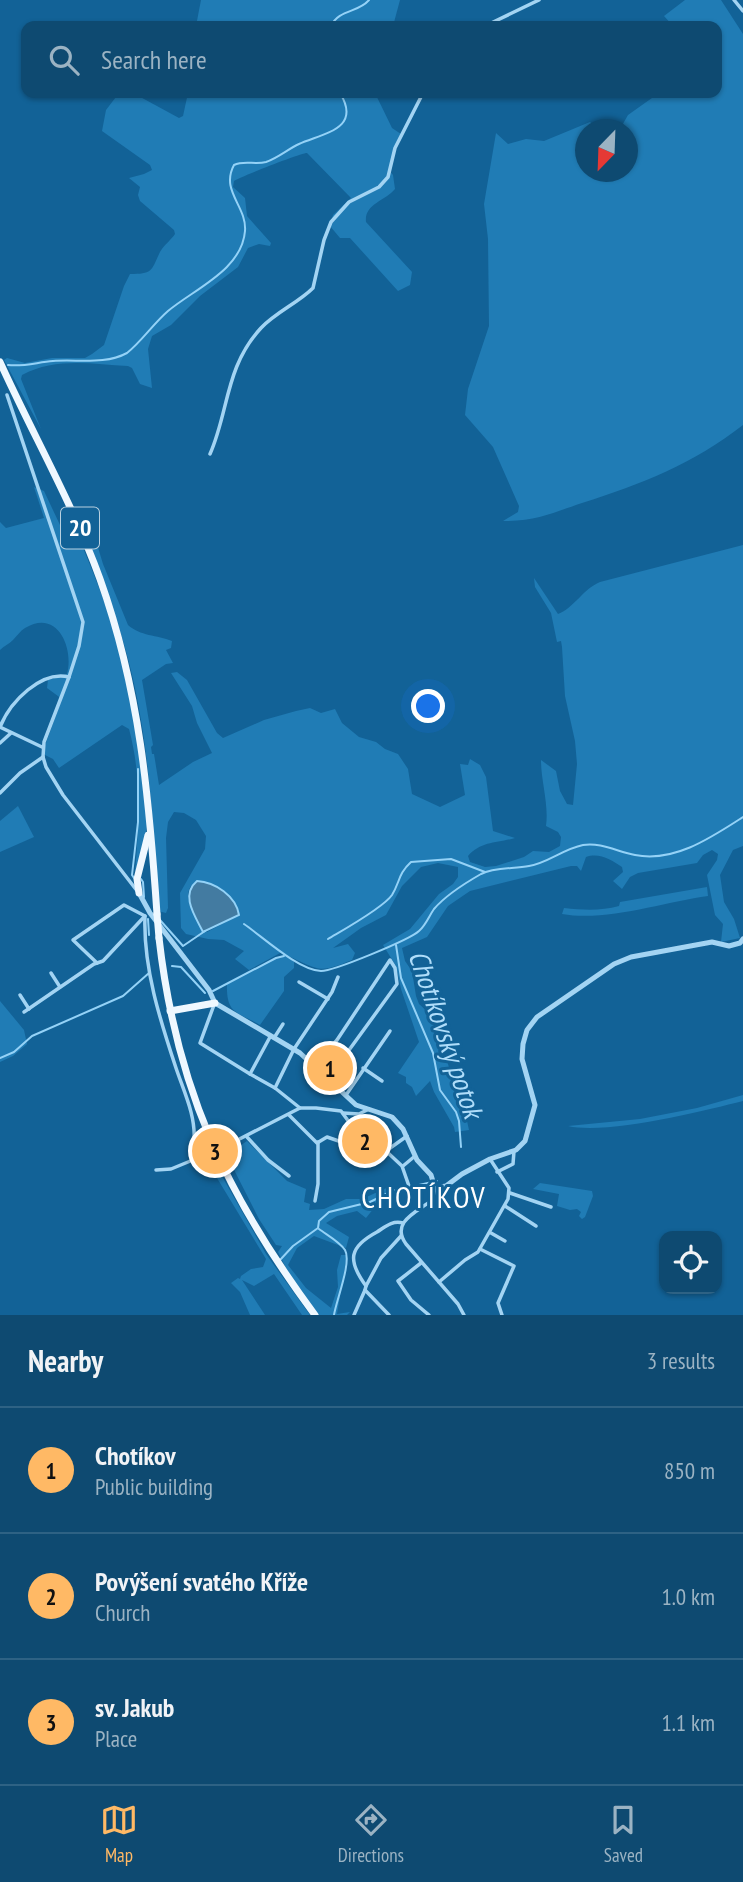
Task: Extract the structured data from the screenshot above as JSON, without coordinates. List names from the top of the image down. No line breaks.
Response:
{"streets":{"main road":["20"]},"districts":["CHOTÍKOV"],"water":["Chotíkovský potok"],"north":"bottom left","page":{"search":"Search here","pins":["1","2","3"],"heading":["Nearby","3 results"],"list":[{"mark":"1","name":"Chotíkov","note":"Public building","value":"850 m"},{"mark":"2","name":"Povýšení svatého Kříže","note":"Church","value":"1.0 km"},{"mark":"3","name":"sv. Jakub","note":"Place","value":"1.1 km"}],"nav":["Map","Directions","Saved"]}}
